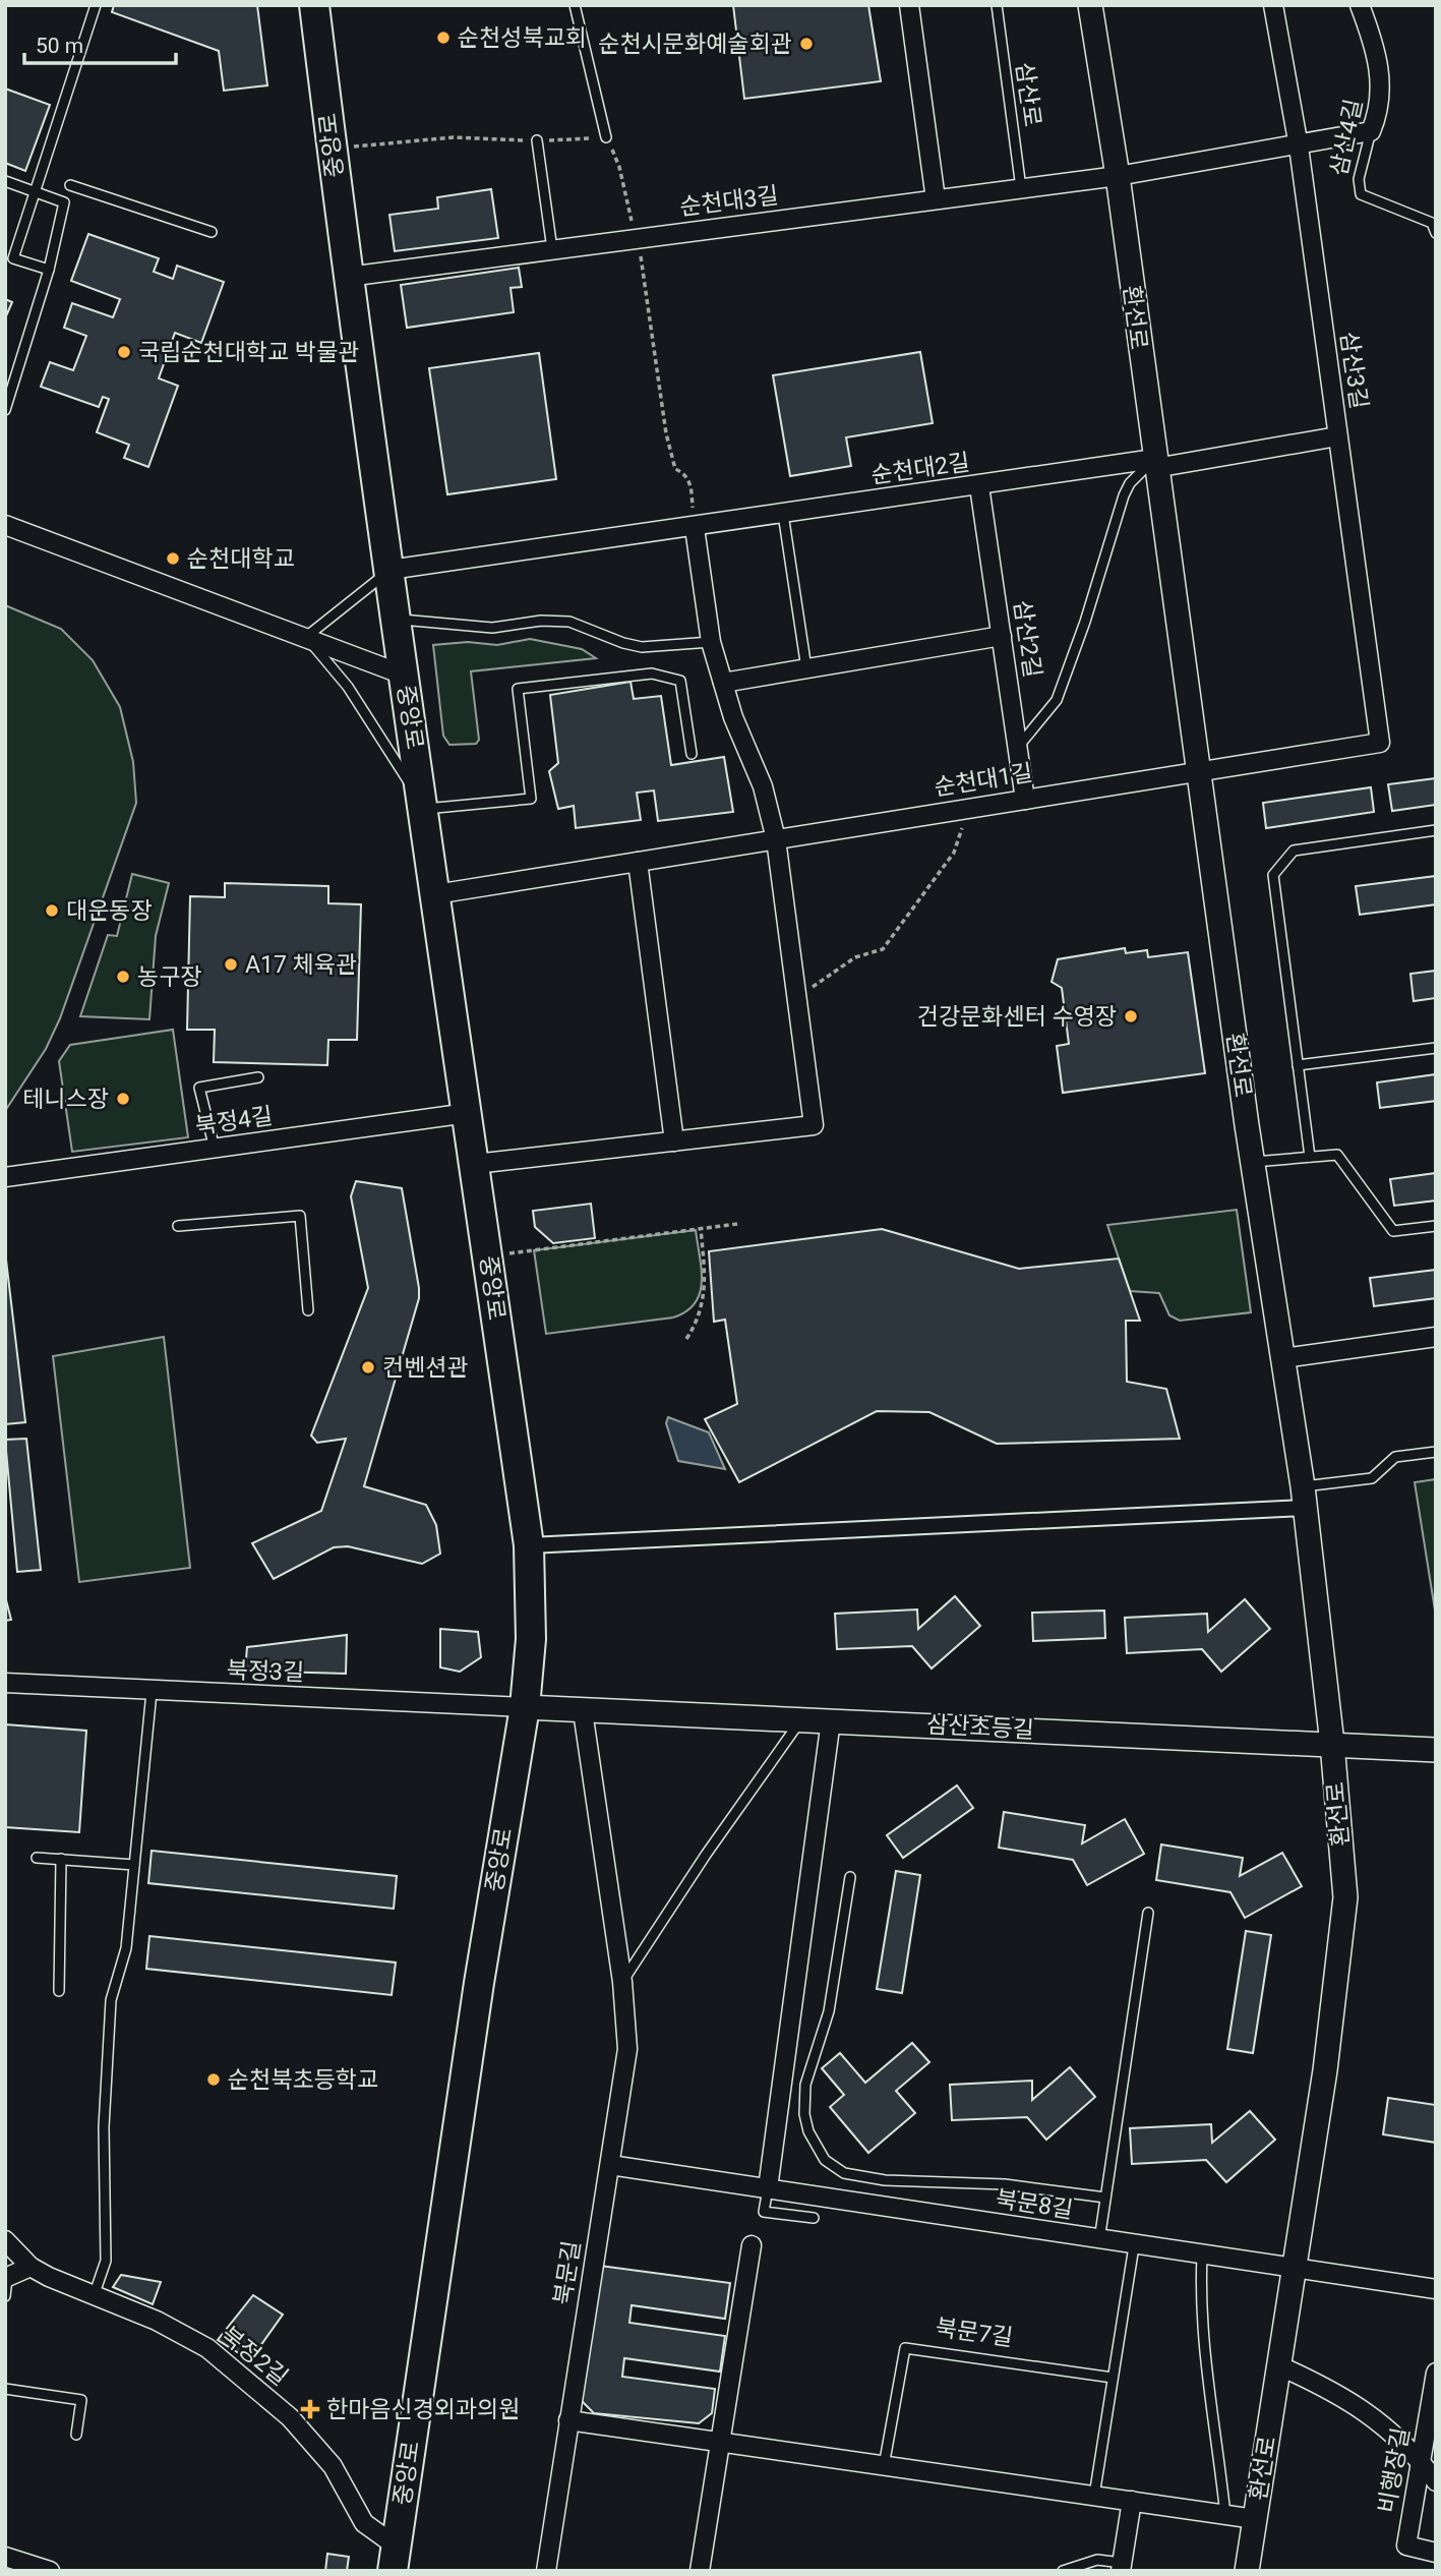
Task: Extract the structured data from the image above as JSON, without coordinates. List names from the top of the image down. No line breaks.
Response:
{"streets":{"main road":["중앙로"],"street":["삼산4길","순천대3길","환선로","삼산3길","순천대2길","삼산2길","순천대1길","북정4길","북정3길","삼산초등길","북문8길","북문길","북정2길","비행장길"],"lane":["삼산로","북문7길"]},"crossings":[["삼산로","순천대3길"],["중앙로","순천대3길"],["중앙로","순천대2길"],["중앙로","순천대1길"],["중앙로","북정4길"],["중앙로","북정3길"],["중앙로","삼산초등길"],["중앙로","북정2길"],["순천대3길","환선로"],["환선로","삼산3길"],["환선로","순천대2길"],["환선로","순천대1길"],["환선로","삼산초등길"],["환선로","북문8길"],["삼산3길","순천대1길"],["순천대2길","삼산2길"],["삼산2길","순천대1길"],["북정3길","삼산초등길"],["삼산초등길","북문길"],["북문8길","북문길"]],"places":{"other":["순천성북교회","순천시문화예술회관","국립순천대학교 박물관","순천대학교","대운동장","A17 체육관","농구장","건강문화센터 수영장","테니스장","컨벤션관","순천북초등학교"],"health":["한마음신경외과의원"]},"scale_bar":"50 m"}
